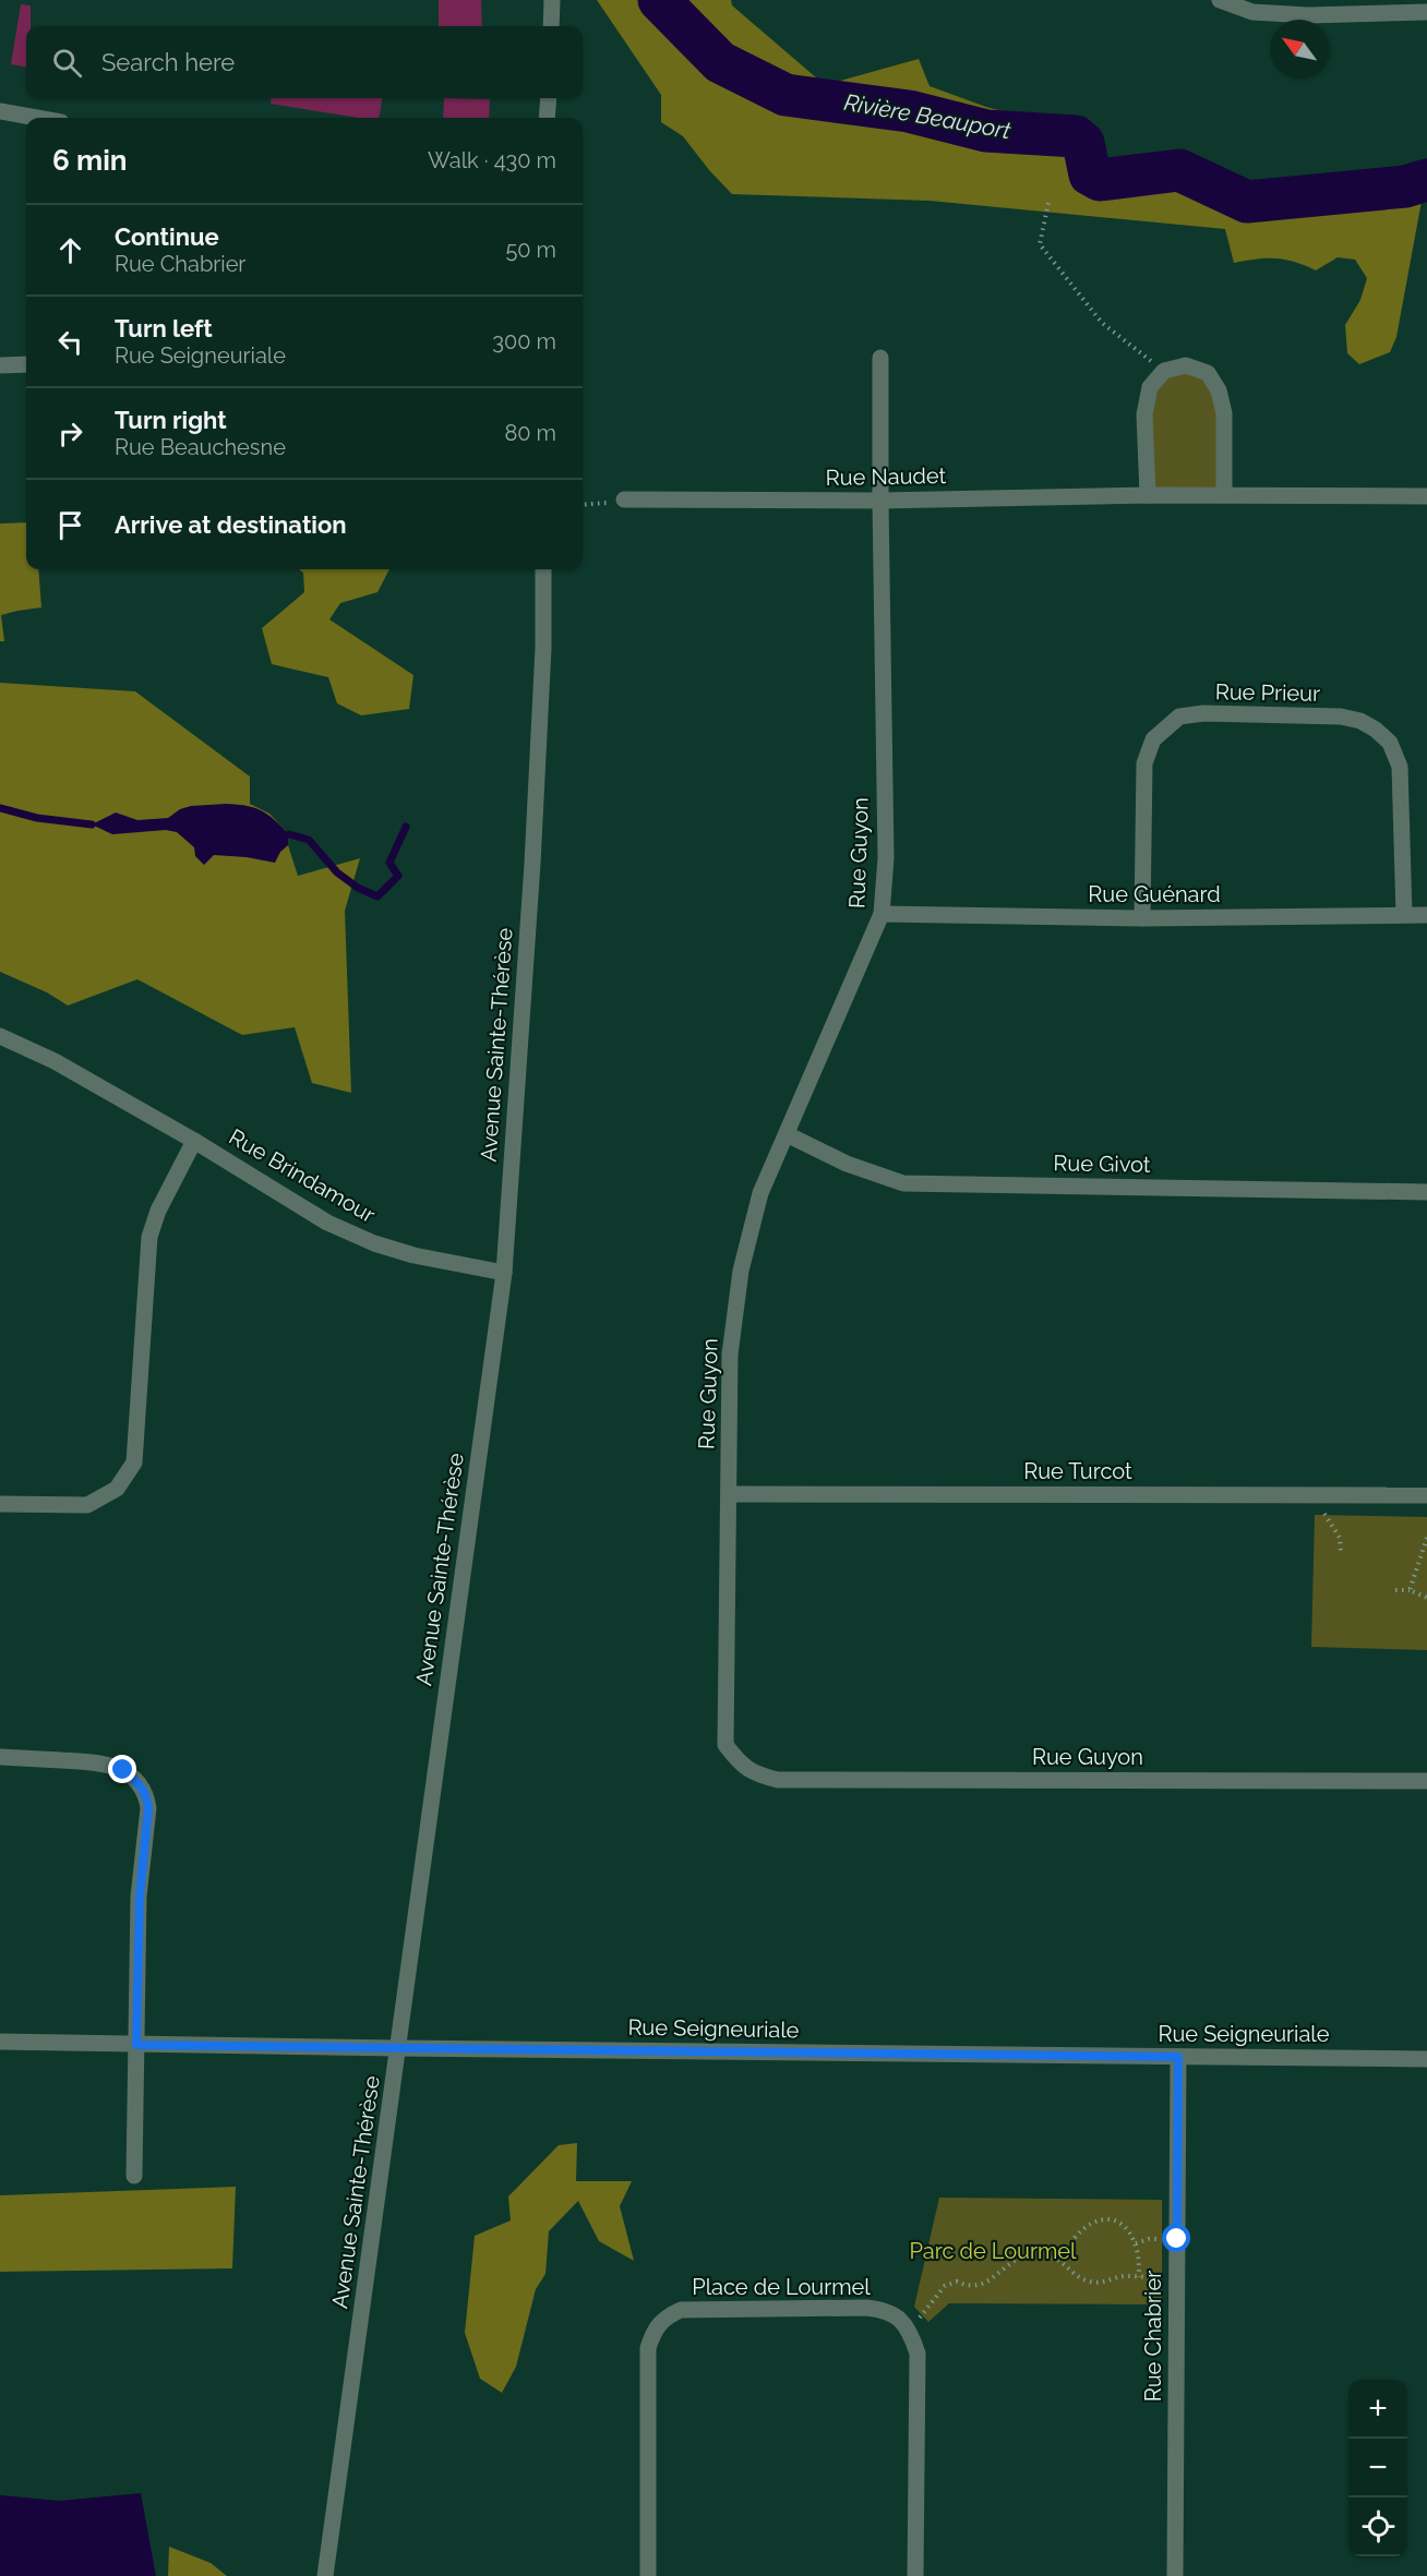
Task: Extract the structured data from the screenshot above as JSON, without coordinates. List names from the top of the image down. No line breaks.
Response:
{"streets":{"street":["Rue Naudet","Rue Prieur","Rue Guyon","Rue Guénard","Avenue Sainte-Thérèse","Rue Givot","Rue Brindamour","Rue Turcot","Rue Seigneuriale","Place de Lourmel","Rue Chabrier"]},"crossings":[["Rue Naudet","Rue Guyon"],["Rue Prieur","Rue Guénard"],["Rue Guyon","Rue Guénard"],["Rue Guyon","Rue Givot"],["Rue Guyon","Rue Turcot"],["Avenue Sainte-Thérèse","Rue Brindamour"],["Avenue Sainte-Thérèse","Rue Seigneuriale"],["Rue Seigneuriale","Rue Chabrier"]],"water":["Rivière Beauport"],"parks":["Parc de Lourmel"],"north":"top left","page":{"search":"Search here","heading":["6 min","Walk · 430 m"],"list":[["Continue","Rue Chabrier","50 m"],["Turn left","Rue Seigneuriale","300 m"],["Turn right","Rue Beauchesne","80 m"],"Arrive at destination"],"map_buttons":["+","−"]}}
